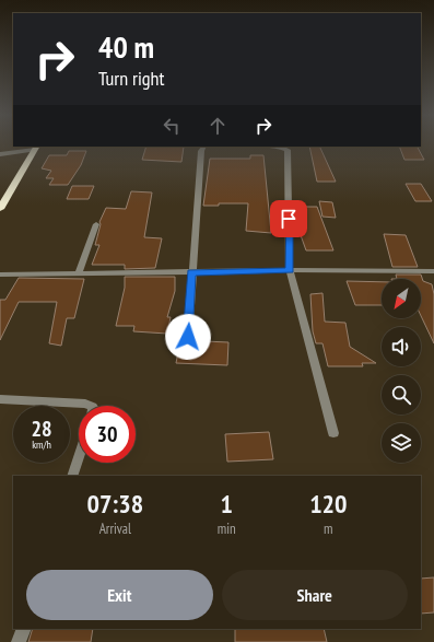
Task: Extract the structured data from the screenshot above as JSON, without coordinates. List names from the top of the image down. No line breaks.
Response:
{"north":"bottom left","page":{"turn":["40 m","Turn right"],"speed":"28 km/h","limit":"30","eta":["07:38","Arrival","1","min","120","m"],"buttons":["Exit","Share"]}}
